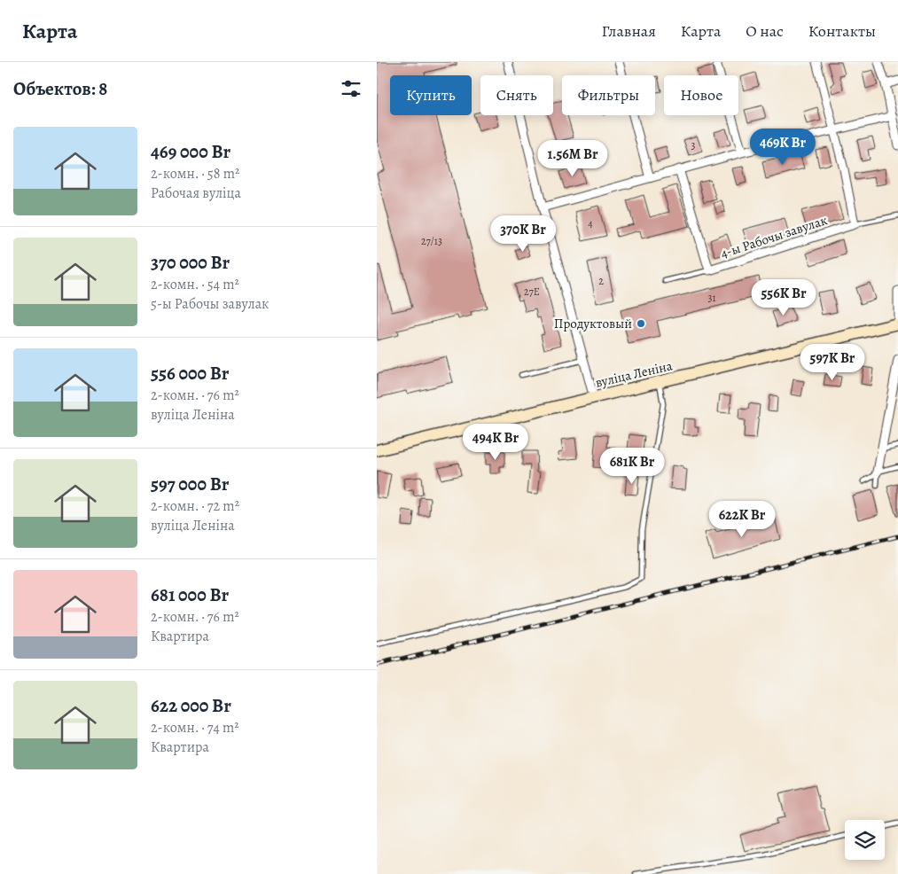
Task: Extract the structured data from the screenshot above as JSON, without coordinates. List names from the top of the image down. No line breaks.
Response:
{"streets":{"main road":["вуліца Леніна"],"street":["4-ы Рабочы завулак"]},"places":["Продуктовый"],"house_numbers":["3","4","27/13","2","27Е","31"],"page":{"header":"Карта","nav":["Главная","Карта","О нас","Контакты"],"heading":"Объектов: 8","chip":["Купить","Снять","Фильтры","Новое"],"list":[{"name":"469 000 Br","note":"2-комн. · 58 m² · Рабочая вуліца"},{"name":"370 000 Br","note":"2-комн. · 54 m² · 5-ы Рабочы завулак"},{"name":"556 000 Br","note":"2-комн. · 76 m² · вуліца Леніна"},{"name":"597 000 Br","note":"2-комн. · 72 m² · вуліца Леніна"},{"name":"681 000 Br","note":"2-комн. · 76 m² · Квартира"},{"name":"622 000 Br","note":"2-комн. · 74 m² · Квартира"}],"price":["469K Br","1.56M Br","370K Br","556K Br","597K Br","494K Br","681K Br","622K Br"]}}
